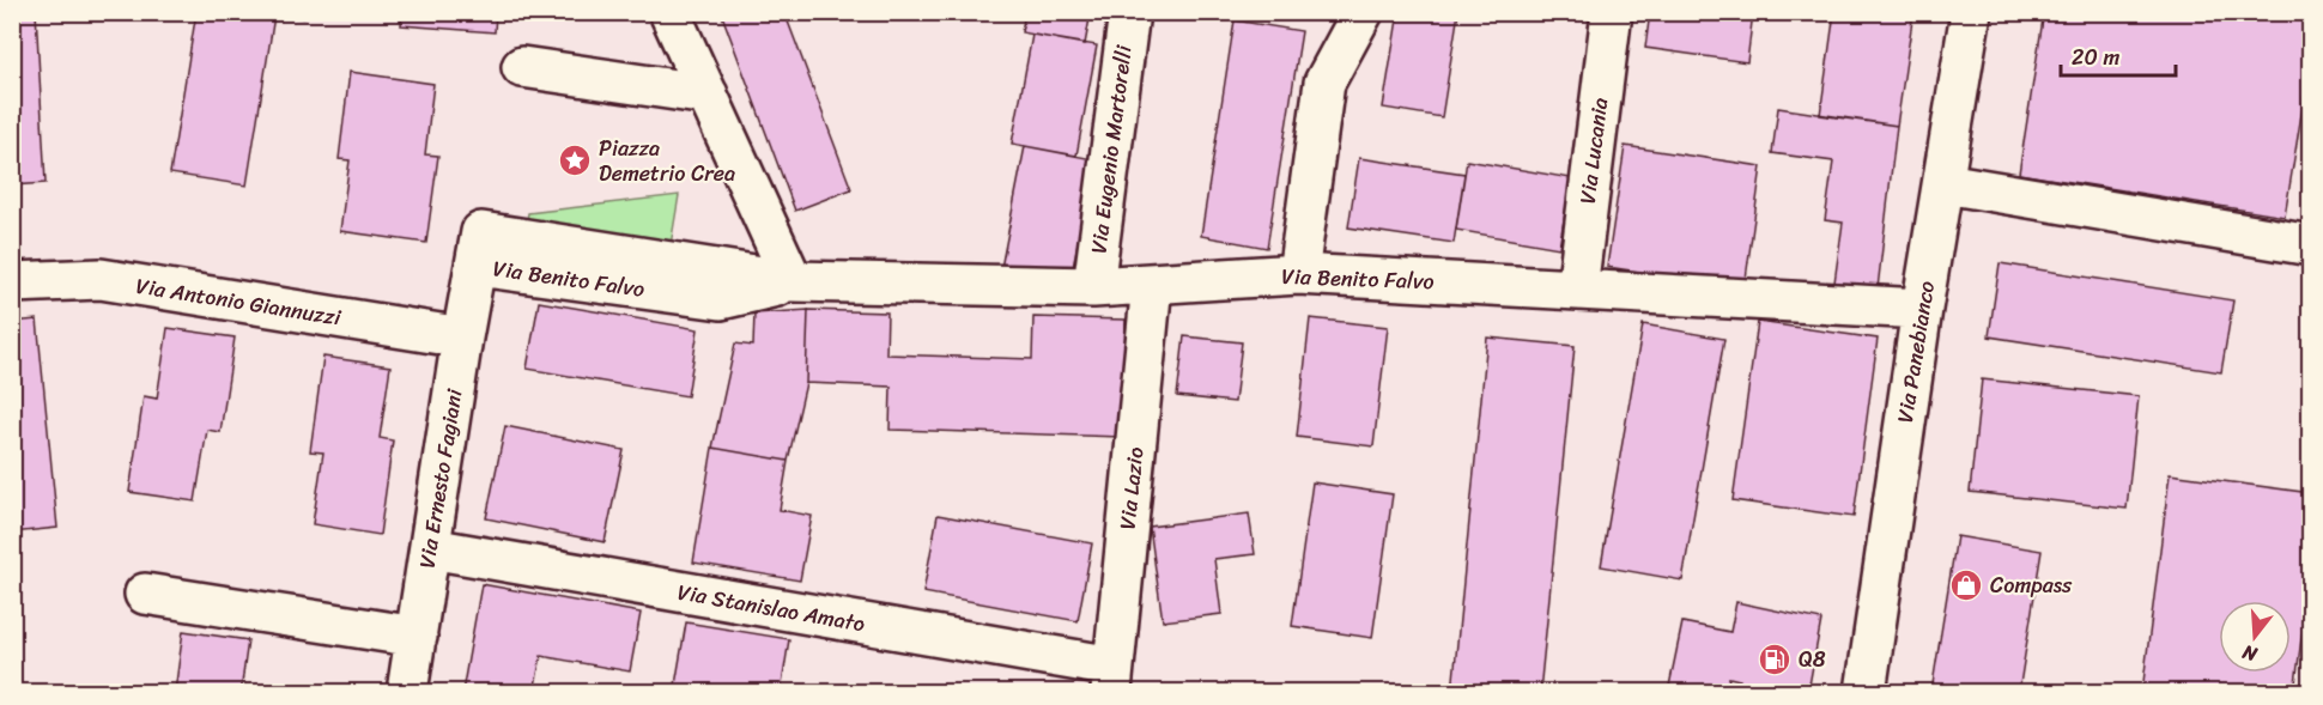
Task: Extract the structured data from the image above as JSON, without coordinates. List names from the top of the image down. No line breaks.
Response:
{"streets":{"street":["Via Eugenio Martorelli","Via Lucania","Via Benito Falvo","Via Antonio Giannuzzi","Via Panebianco","Via Ernesto Fagiani","Via Lazio","Via Stanislao Amato"]},"crossings":[["Via Eugenio Martorelli","Via Benito Falvo"],["Via Lucania","Via Benito Falvo"],["Via Benito Falvo","Via Panebianco"],["Via Benito Falvo","Via Ernesto Fagiani"],["Via Benito Falvo","Via Lazio"],["Via Antonio Giannuzzi","Via Ernesto Fagiani"],["Via Ernesto Fagiani","Via Stanislao Amato"],["Via Lazio","Via Stanislao Amato"]],"places":{"place":["Piazza Demetrio Crea"],"shop":["Compass"],"fuel station":["Q8"]},"scale_bar":"20 m","north":"bottom"}
